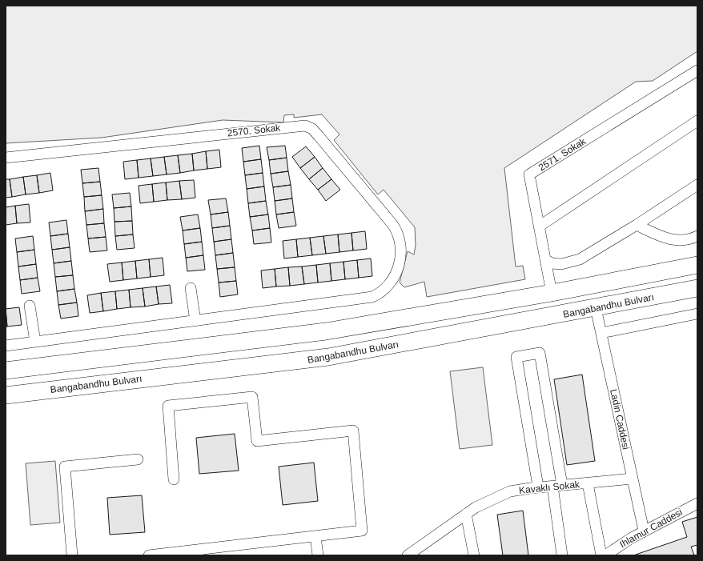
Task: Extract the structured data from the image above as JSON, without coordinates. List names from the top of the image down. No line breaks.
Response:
{"streets":{"main road":["Bangabandhu Bulvarı"],"street":["2570. Sokak","2571. Sokak","Ladin Caddesi","Kavaklı Sokak","Ihlamur Caddesi"]},"crossings":[["Bangabandhu Bulvarı","Ladin Caddesi"],["Ladin Caddesi","Kavaklı Sokak"],["Ladin Caddesi","Ihlamur Caddesi"]]}
